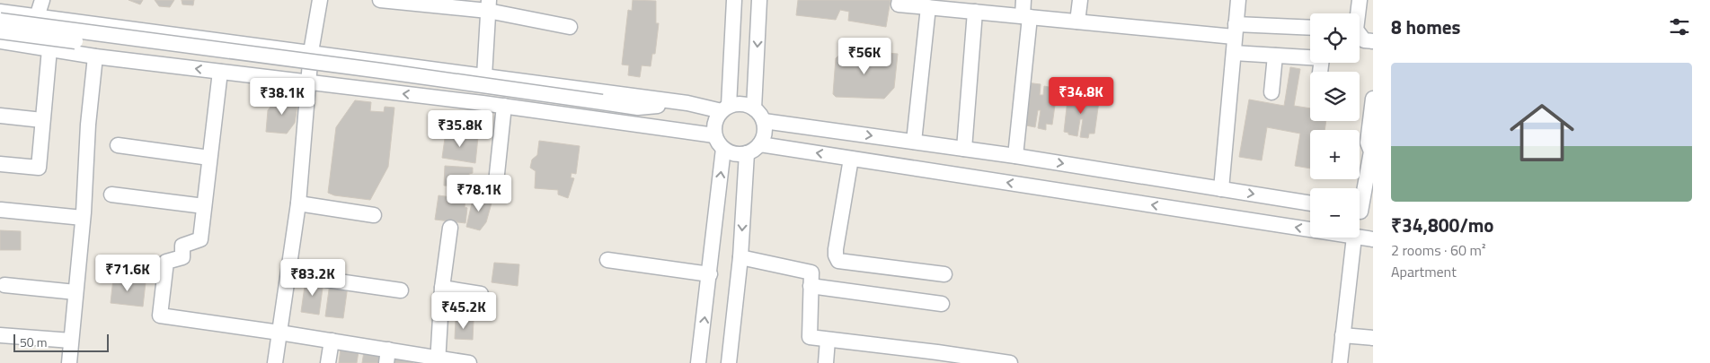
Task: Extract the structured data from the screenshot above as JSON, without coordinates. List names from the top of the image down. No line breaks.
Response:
{"scale_bar":"50 m","page":{"heading":"8 homes","map_buttons":["+","−"],"price":["₹56K","₹34.8K","₹38.1K","₹35.8K","₹78.1K","₹71.6K","₹83.2K","₹45.2K"],"list":[{"name":"₹34,800/mo","note":"2 rooms · 60 m² · Apartment"}],"scale":"50 m"}}
